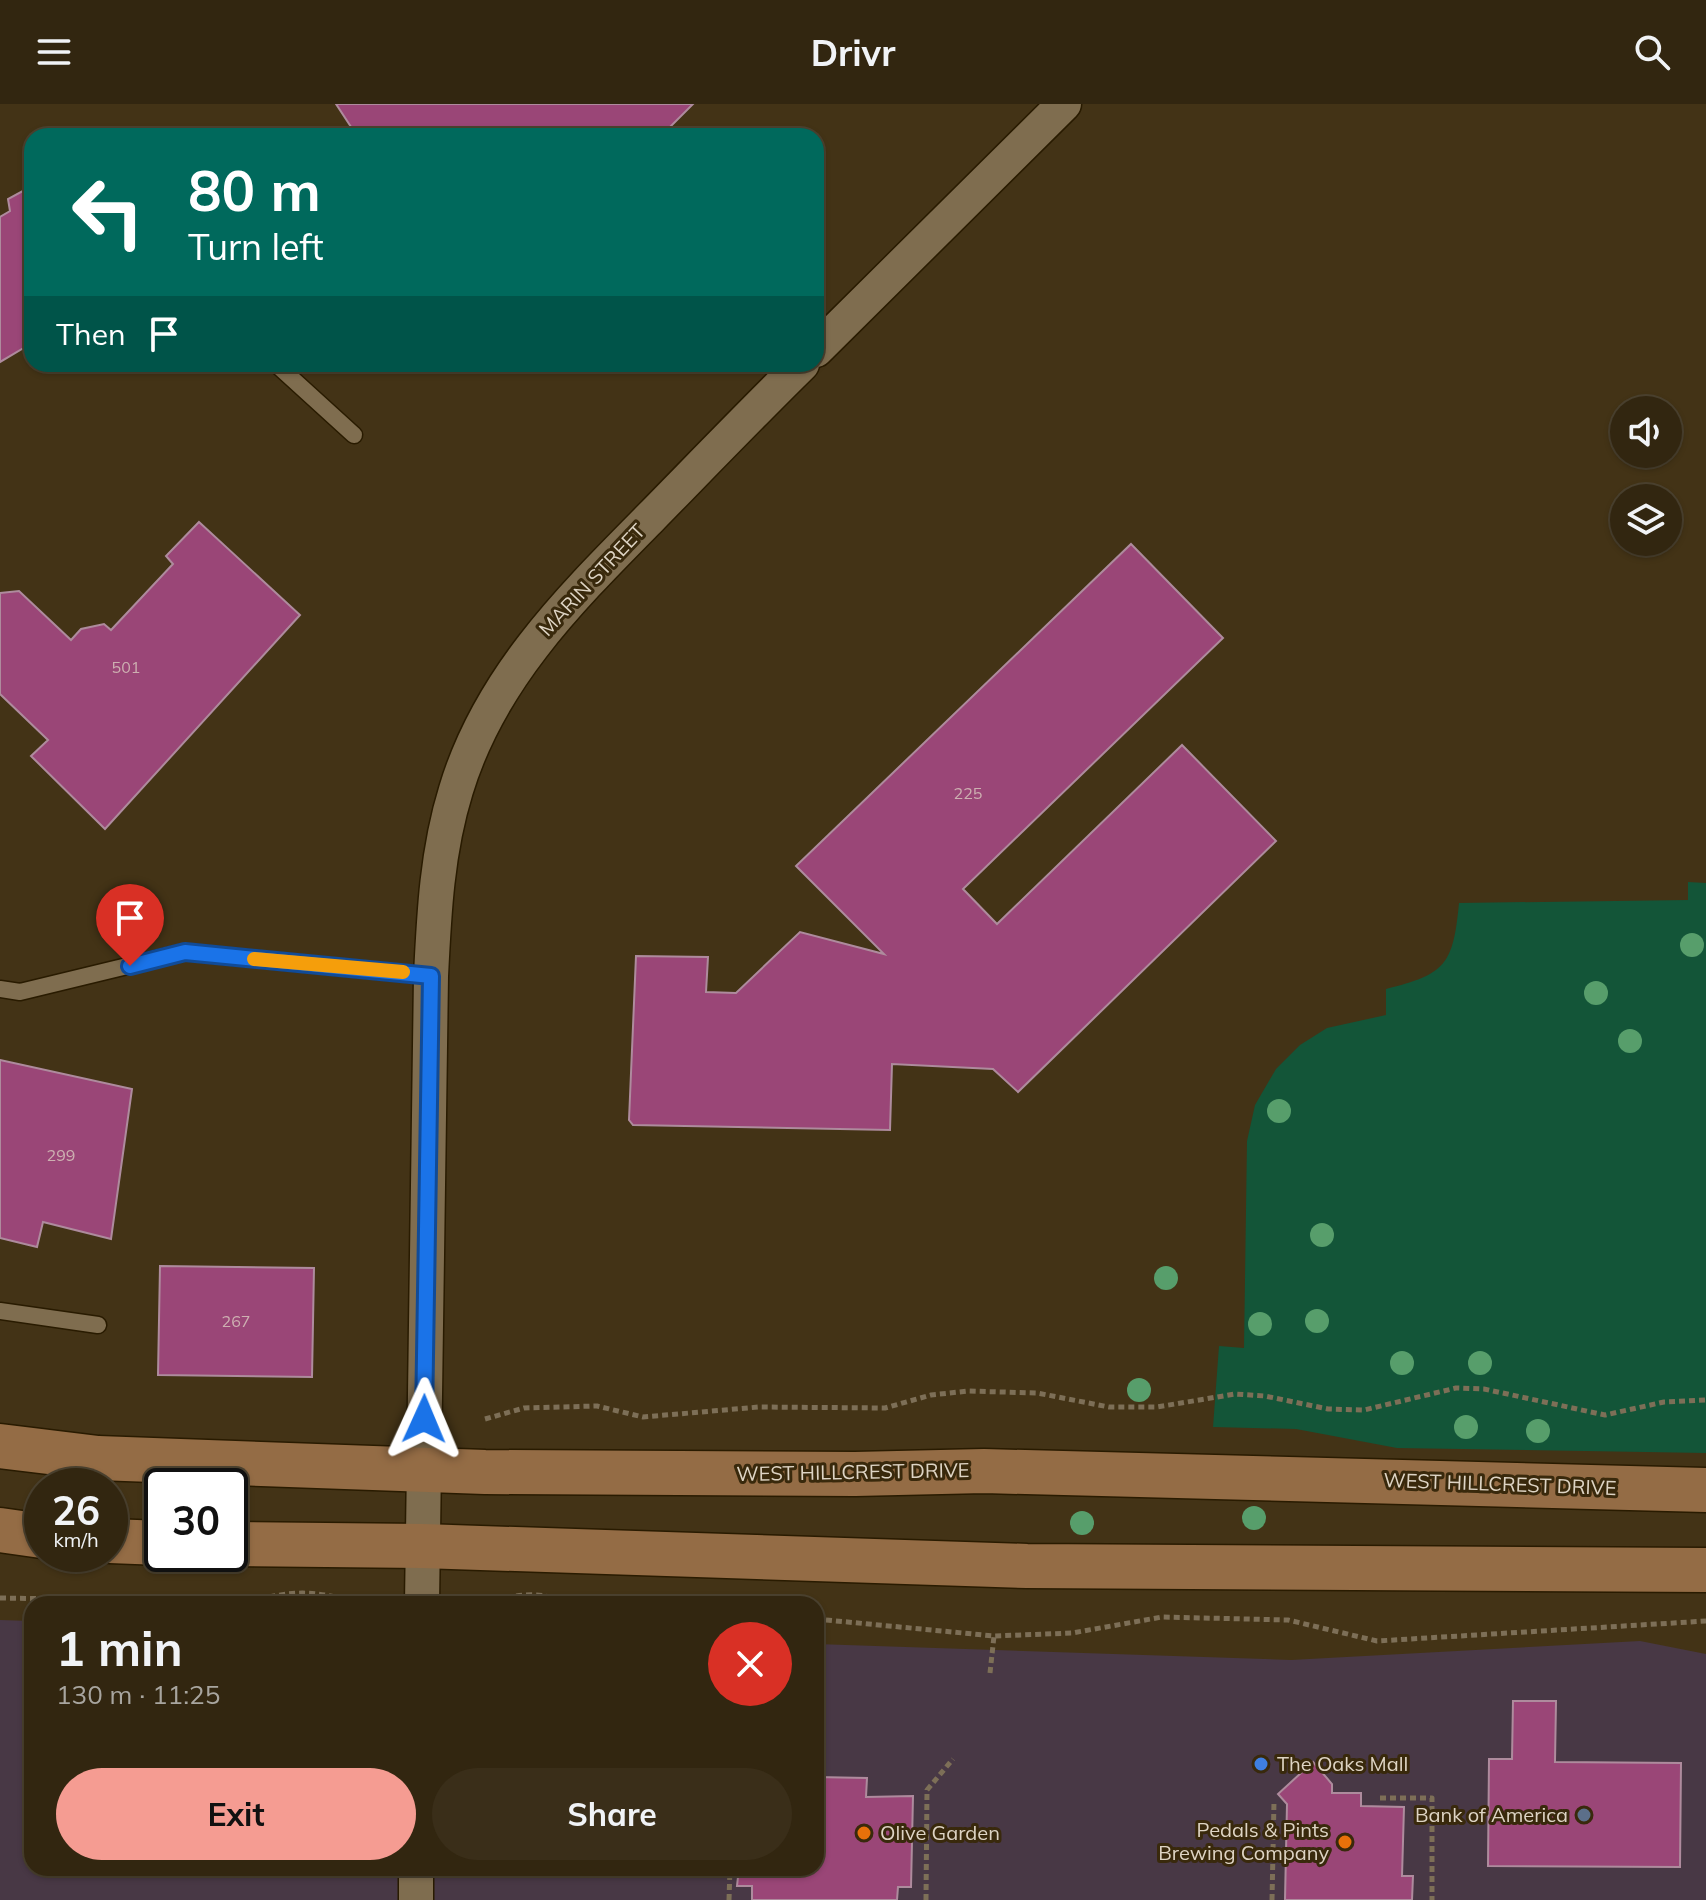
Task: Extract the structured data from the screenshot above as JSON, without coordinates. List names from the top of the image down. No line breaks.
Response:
{"streets":{"main road":["WEST HILLCREST DRIVE"],"street":["MARIN STREET"]},"crossings":[["MARIN STREET","WEST HILLCREST DRIVE"]],"places":["The Oaks Mall","Bank of America","Olive Garden","Pedals & Pints Brewing Company"],"house_numbers":["501","225","299","267"],"page":{"header":"Drivr","turn":["80 m","Turn left"],"then":"Then","speed":"26 km/h","limit":"30","heading":["1 min","130 m · 11:25"],"buttons":["Exit","Share"]}}
